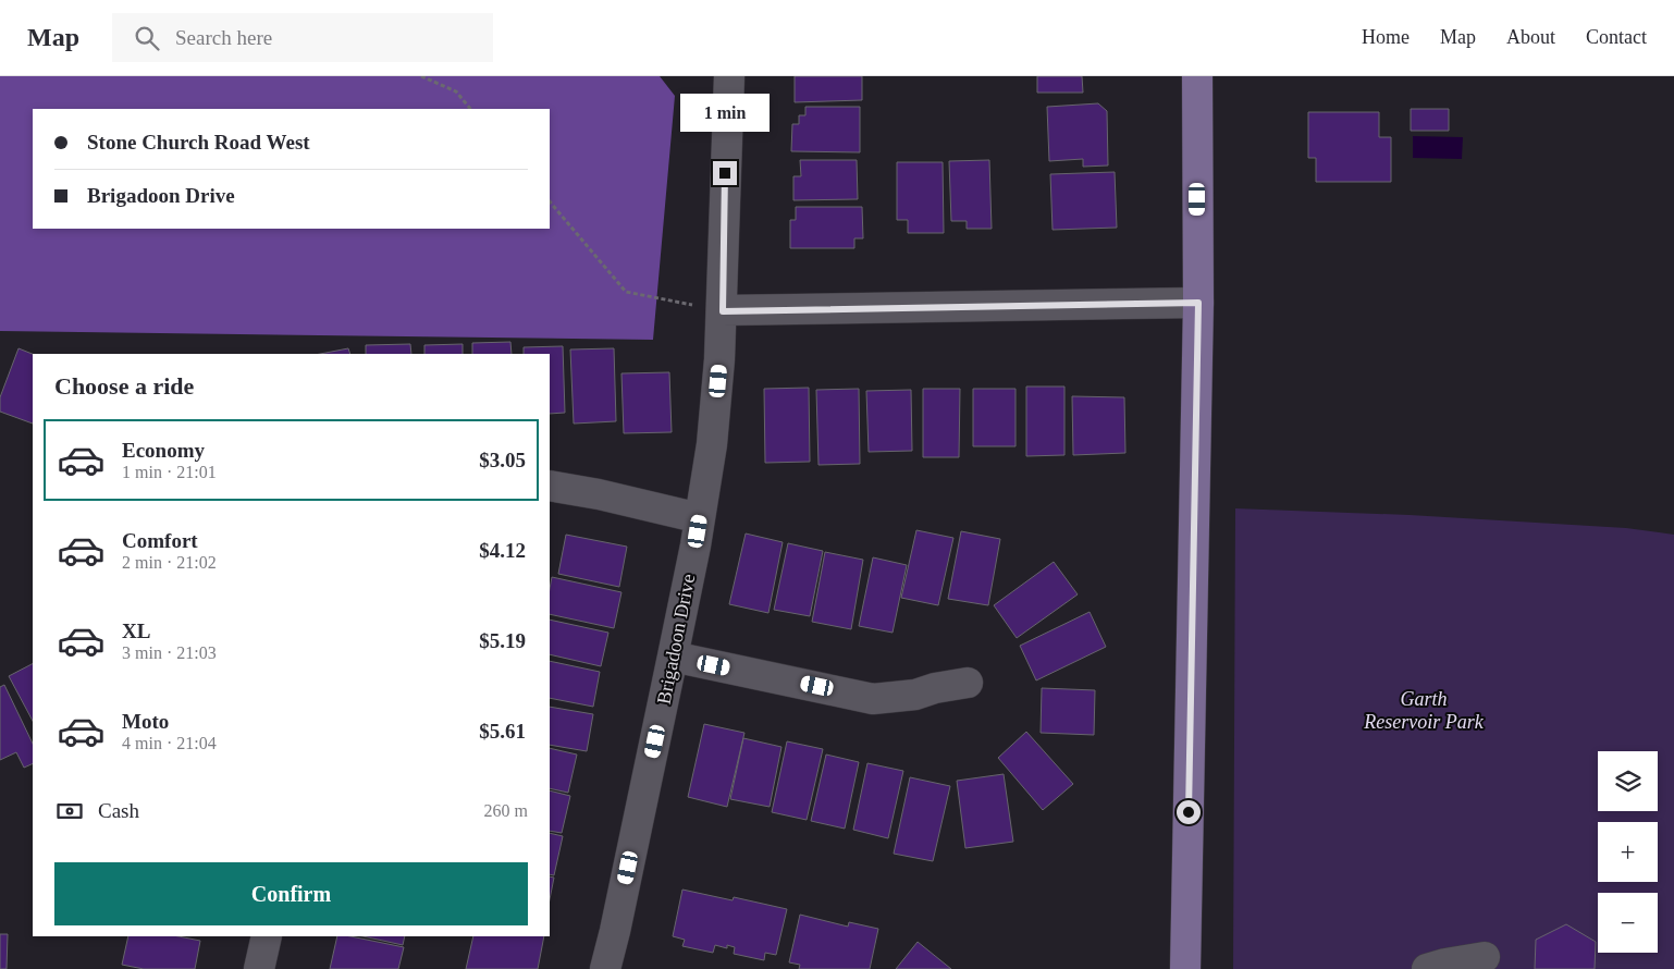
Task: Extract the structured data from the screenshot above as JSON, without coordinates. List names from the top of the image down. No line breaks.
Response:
{"streets":{"street":["Brigadoon Drive"]},"parks":["Garth Reservoir Park"],"page":{"header":"Map","search":"Search here","nav":["Home","Map","About","Contact"],"bubble":"1 min","banner":["Stone Church Road West","Brigadoon Drive"],"heading":"Choose a ride","list":[{"name":"Economy","note":"1 min · 21:01","value":"$3.05"},{"name":"Comfort","note":"2 min · 21:02","value":"$4.12"},{"name":"XL","note":"3 min · 21:03","value":"$5.19"},{"name":"Moto","note":"4 min · 21:04","value":"$5.61"}],"map_buttons":["+","−"],"pay":["Cash","260 m"],"buttons":"Confirm"}}
